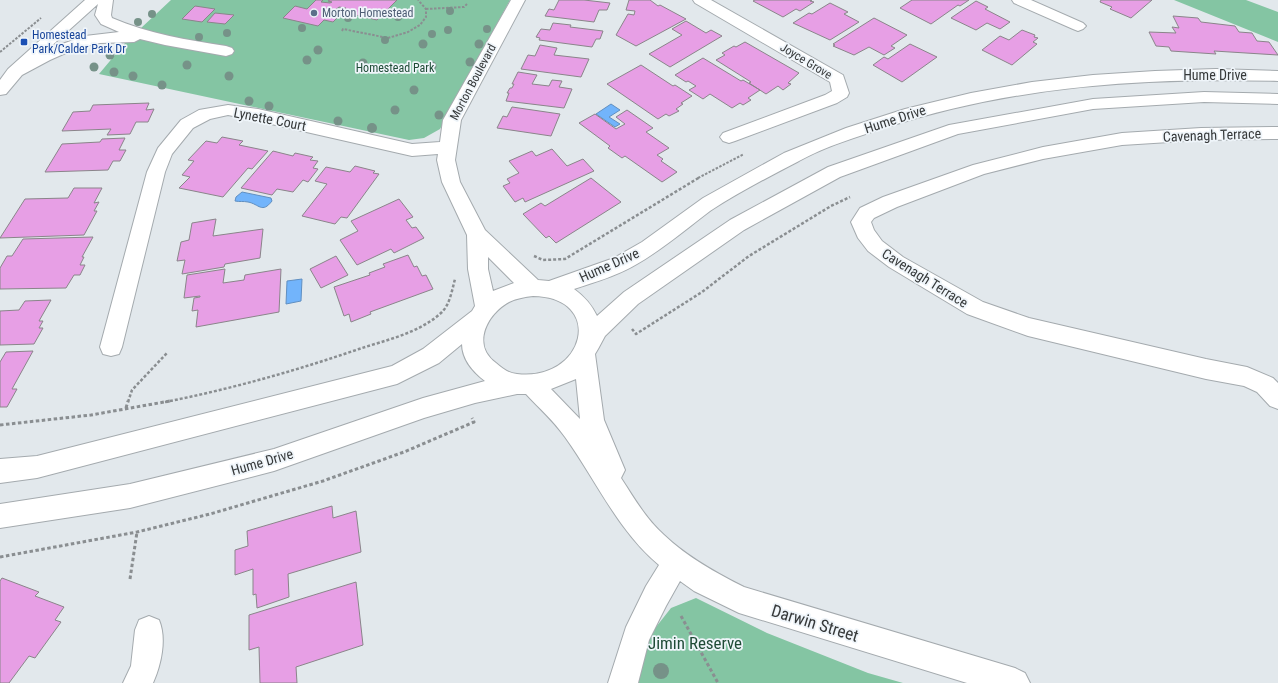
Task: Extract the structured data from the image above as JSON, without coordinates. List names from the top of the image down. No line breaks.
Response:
{"streets":{"street":["Joyce Grove","Hume Drive","Morton Boulevard","Lynette Court","Cavenagh Terrace","Darwin Street"]},"crossings":[["Hume Drive","Morton Boulevard"],["Hume Drive","Darwin Street"],["Morton Boulevard","Lynette Court"],["Morton Boulevard","Darwin Street"]],"parks":["Homestead Park","Jimin Reserve"],"places":{"other":["Morton Homestead"],"transit":["Homestead Park/Calder Park Dr"]}}
